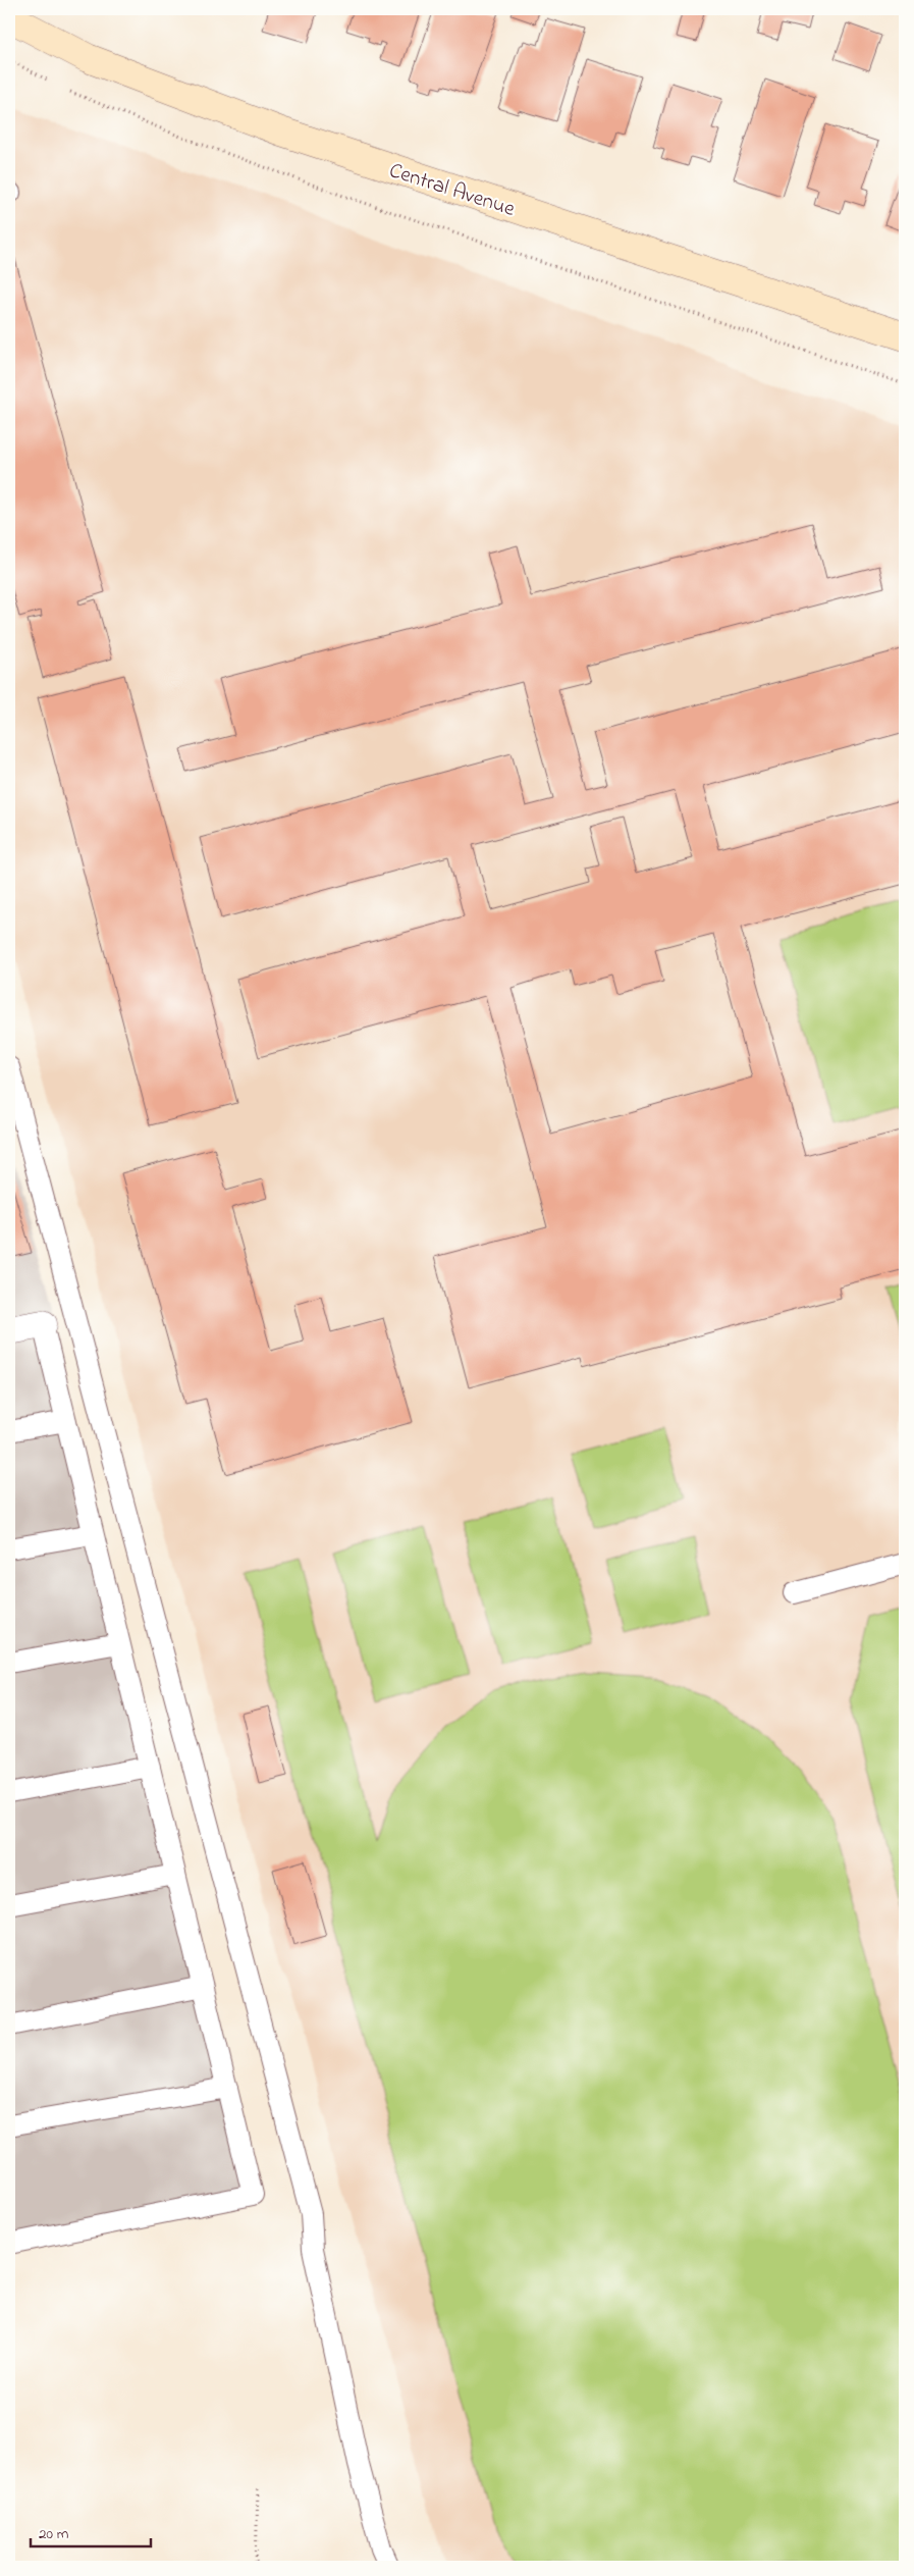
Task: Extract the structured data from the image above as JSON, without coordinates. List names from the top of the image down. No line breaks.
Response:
{"streets":{"street":["Central Avenue"]},"scale_bar":"20 m"}
